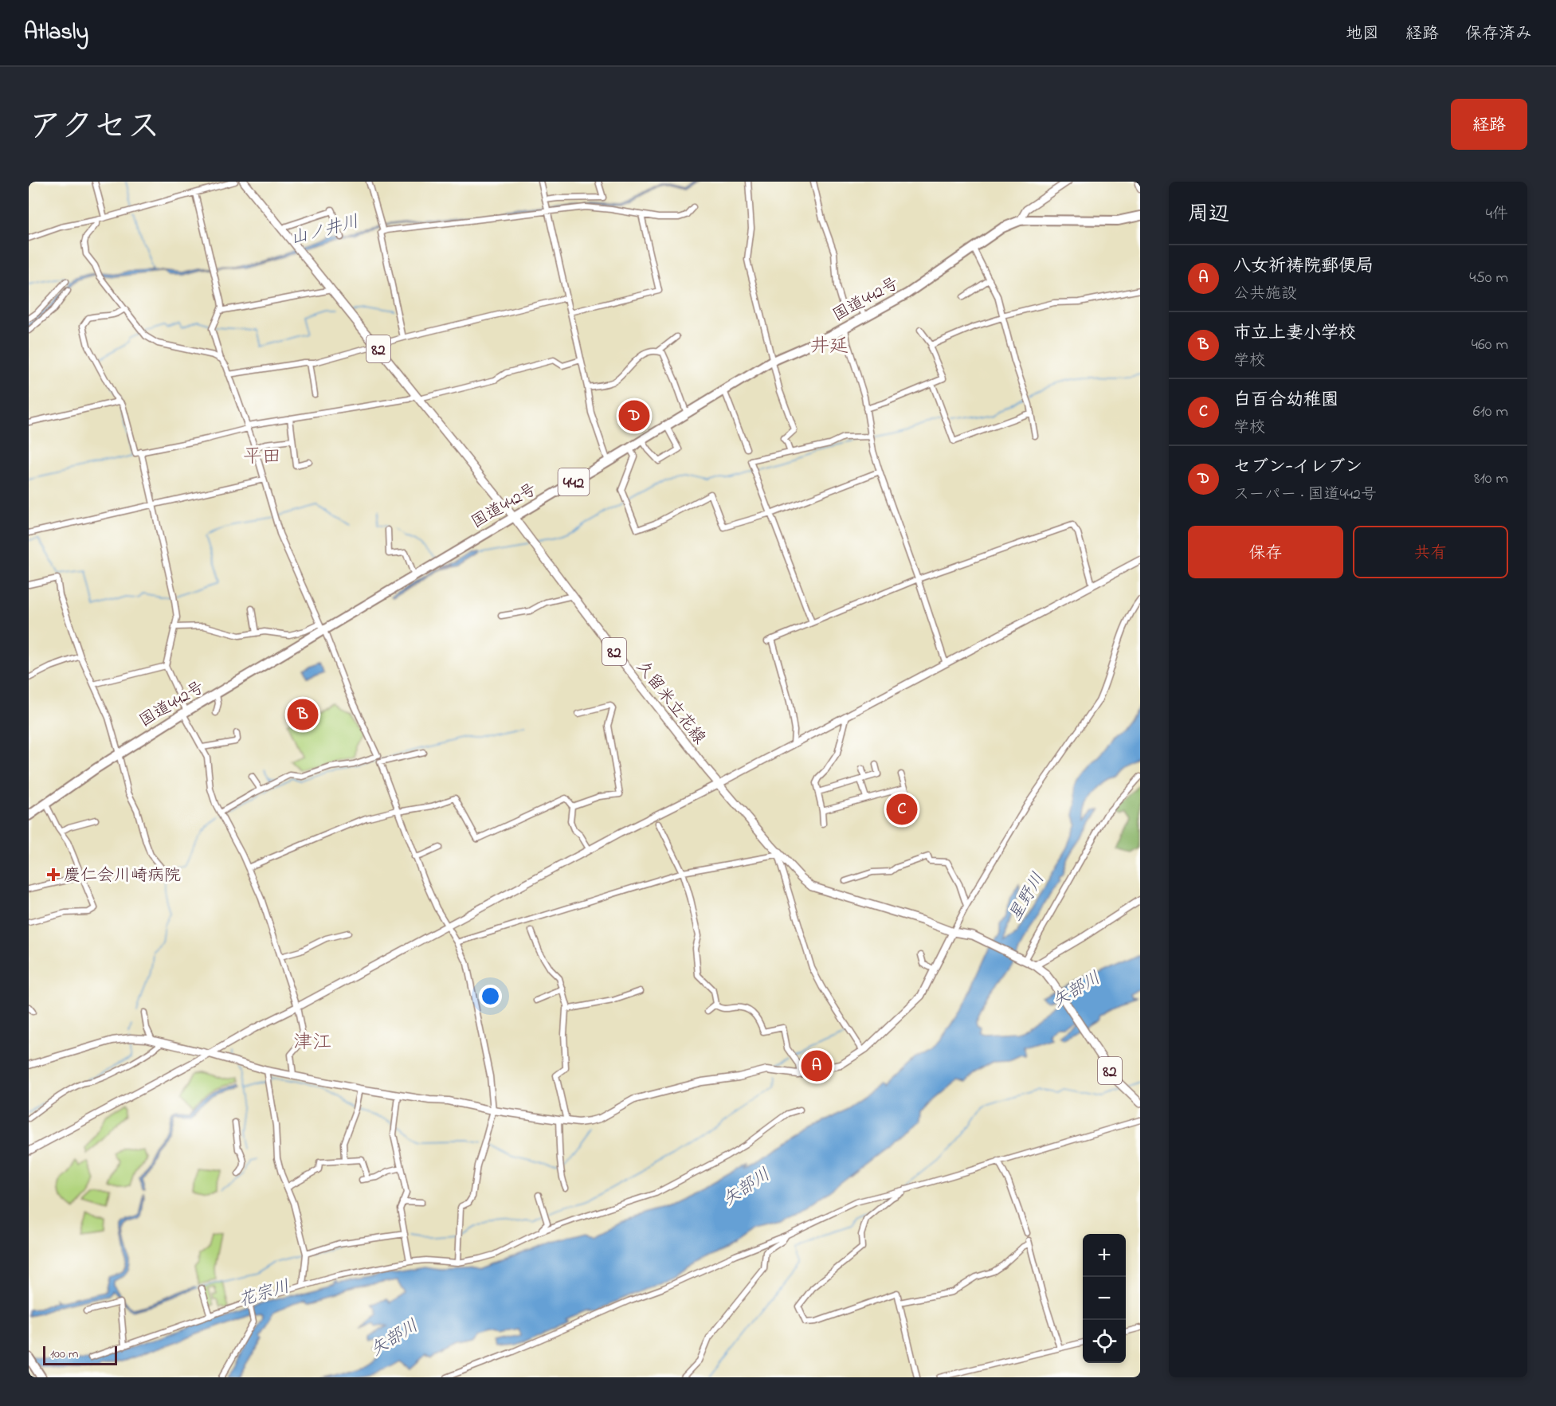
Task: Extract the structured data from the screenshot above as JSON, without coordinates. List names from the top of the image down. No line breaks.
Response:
{"streets":{"highway":["国道442号","442"],"main road":["82","久留米立花線"]},"crossings":[["国道442号","久留米立花線"]],"districts":["井延","平田","津江"],"water":["山ノ井川","星野川","矢部川","花宗川"],"places":{"health":["慶仁会川崎病院"]},"scale_bar":"100 m","page":{"header":"Atlasly","nav":["地図","経路","保存済み"],"title":"アクセス","buttons":["経路",["保存","共有"]],"heading":["周辺","4件"],"list":[{"mark":"A","name":"八女祈祷院郵便局","note":"公共施設","value":"450 m"},{"mark":"B","name":"市立上妻小学校","note":"学校","value":"460 m"},{"mark":"C","name":"白百合幼稚園","note":"学校","value":"610 m"},{"mark":"D","name":"セブン-イレブン","note":"スーパー · 国道442号","value":"810 m"}],"pins":["D","B","C","A"],"map_buttons":["+","−"],"scale":"100 m"}}
